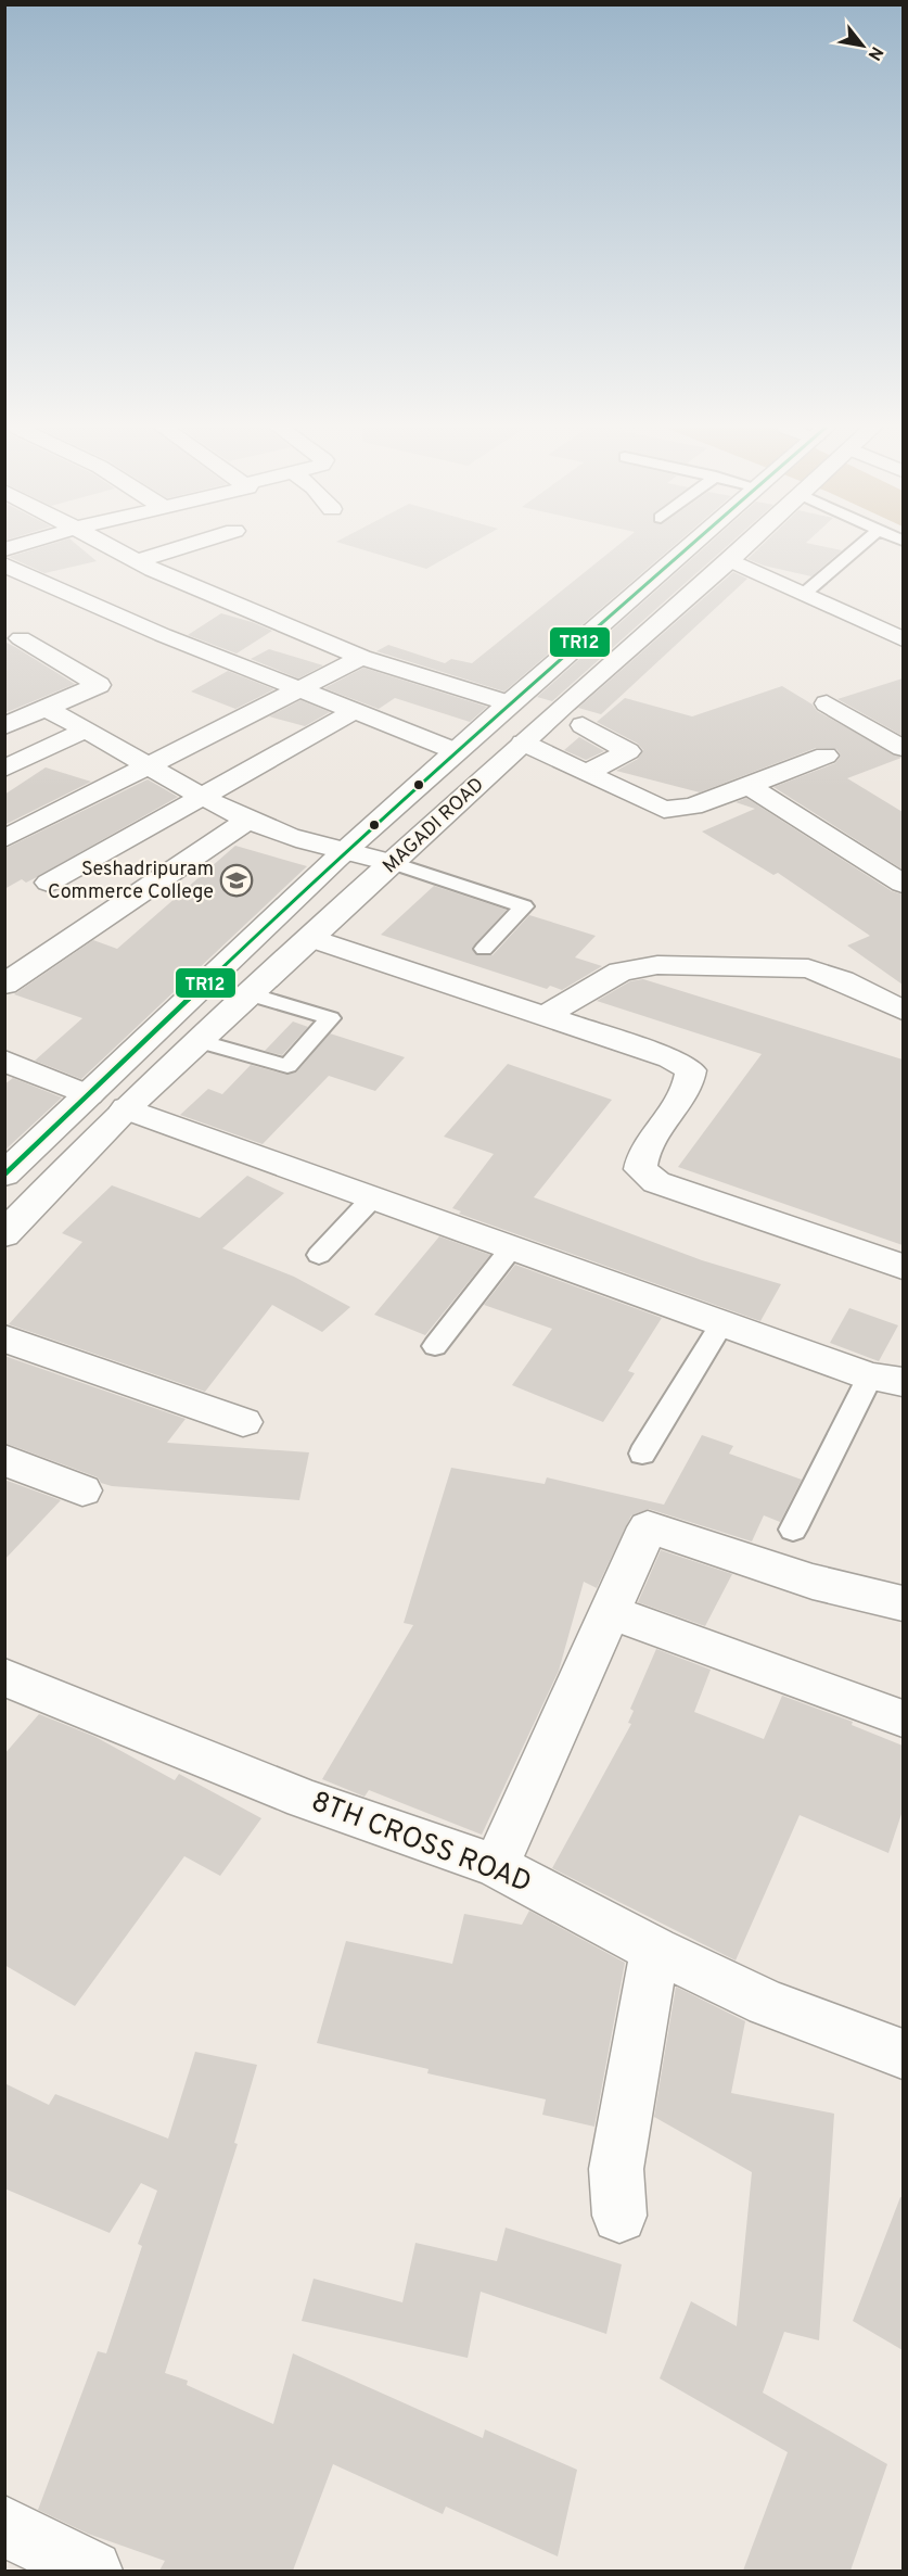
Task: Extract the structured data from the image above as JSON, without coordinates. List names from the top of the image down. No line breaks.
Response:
{"streets":{"street":["MAGADI ROAD","8TH CROSS ROAD"]},"places":{"school or university":["Seshadripuram Commerce College"]},"lines":["transit line TR12"],"north":"bottom right"}
